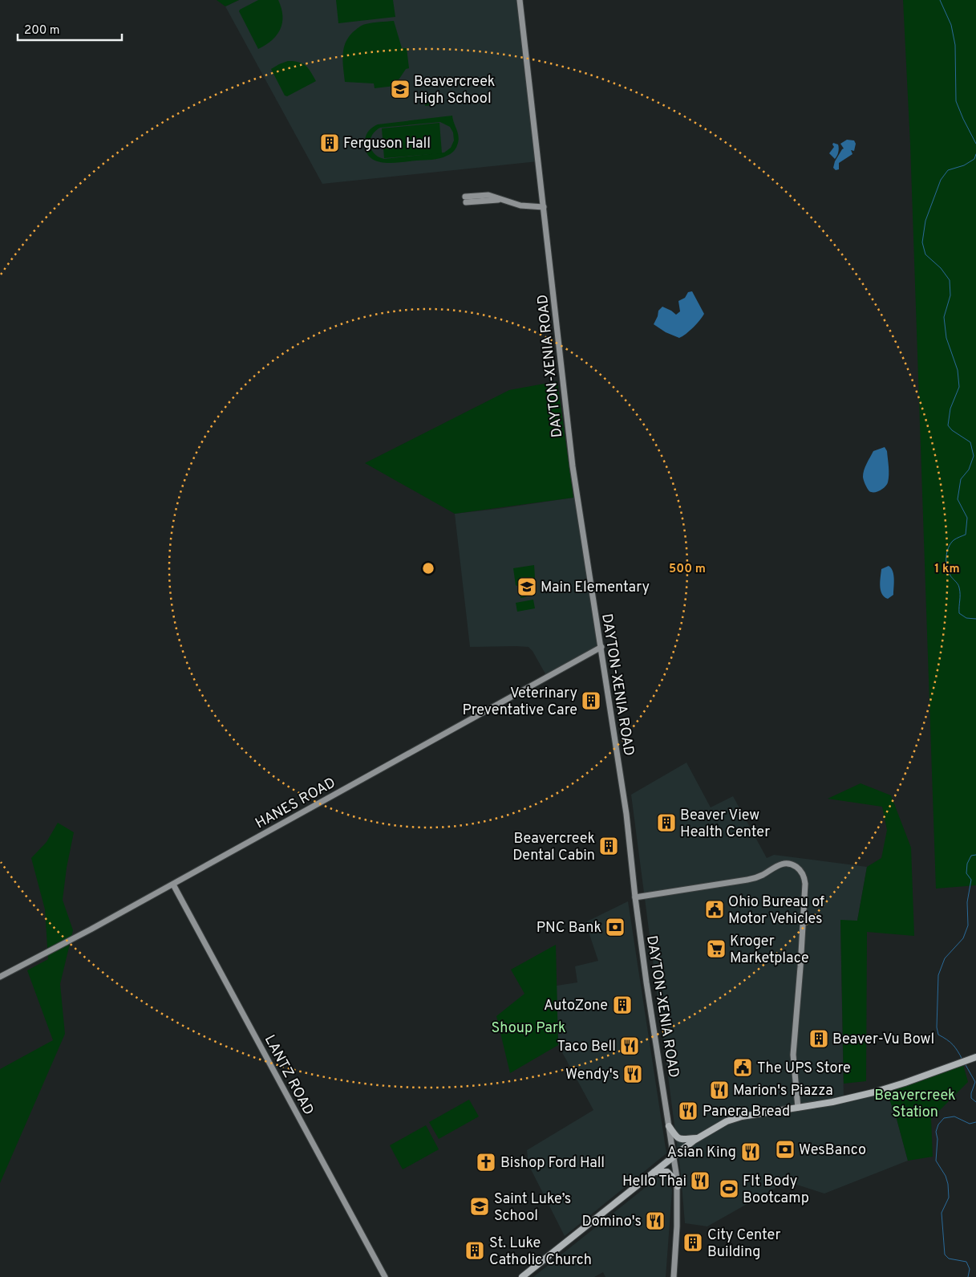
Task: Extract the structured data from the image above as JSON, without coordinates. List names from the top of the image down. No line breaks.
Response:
{"streets":{"street":["DAYTON-XENIA ROAD","HANES ROAD","LANTZ ROAD"]},"crossings":[["DAYTON-XENIA ROAD","HANES ROAD"],["HANES ROAD","LANTZ ROAD"]],"parks":["Shoup Park","Beavercreek Station"],"places":{"school or university":["Beavercreek High School","Main Elementary","Saint Luke’s School"],"building":["Ferguson Hall","Veterinary Preventative Care","Beaver View Health Center","Beavercreek Dental Cabin","AutoZone","Beaver-Vu Bowl","City Center Building","St. Luke Catholic Church"],"public building":["Ohio Bureau of Motor Vehicles","The UPS Store"],"bank":["PNC Bank","WesBanco"],"supermarket":["Kroger Marketplace"],"restaurant":["Taco Bell","Wendy's","Marion's Piazza","Panera Bread","Asian King","Hello Thai","Domino's"],"church":["Bishop Ford Hall"],"sports":["FIt Body Bootcamp"]},"scale_bar":"200 m","rings":["500 m","1 km"]}
